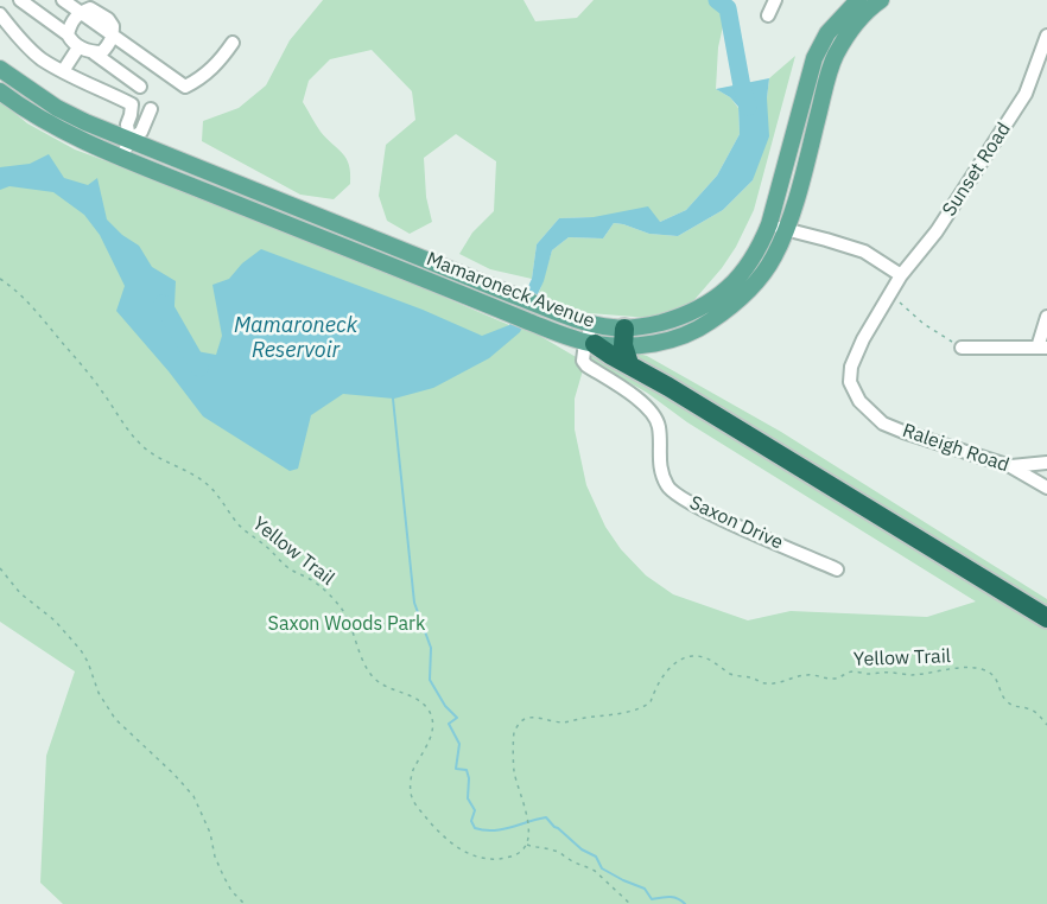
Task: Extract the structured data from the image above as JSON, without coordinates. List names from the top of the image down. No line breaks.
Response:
{"streets":{"main road":["Mamaroneck Avenue"],"street":["Sunset Road","Raleigh Road","Saxon Drive"],"path":["Yellow Trail"]},"crossings":[["Sunset Road","Raleigh Road"],["Mamaroneck Avenue","Saxon Drive"]],"water":["Mamaroneck Reservoir"],"parks":["Saxon Woods Park"]}
